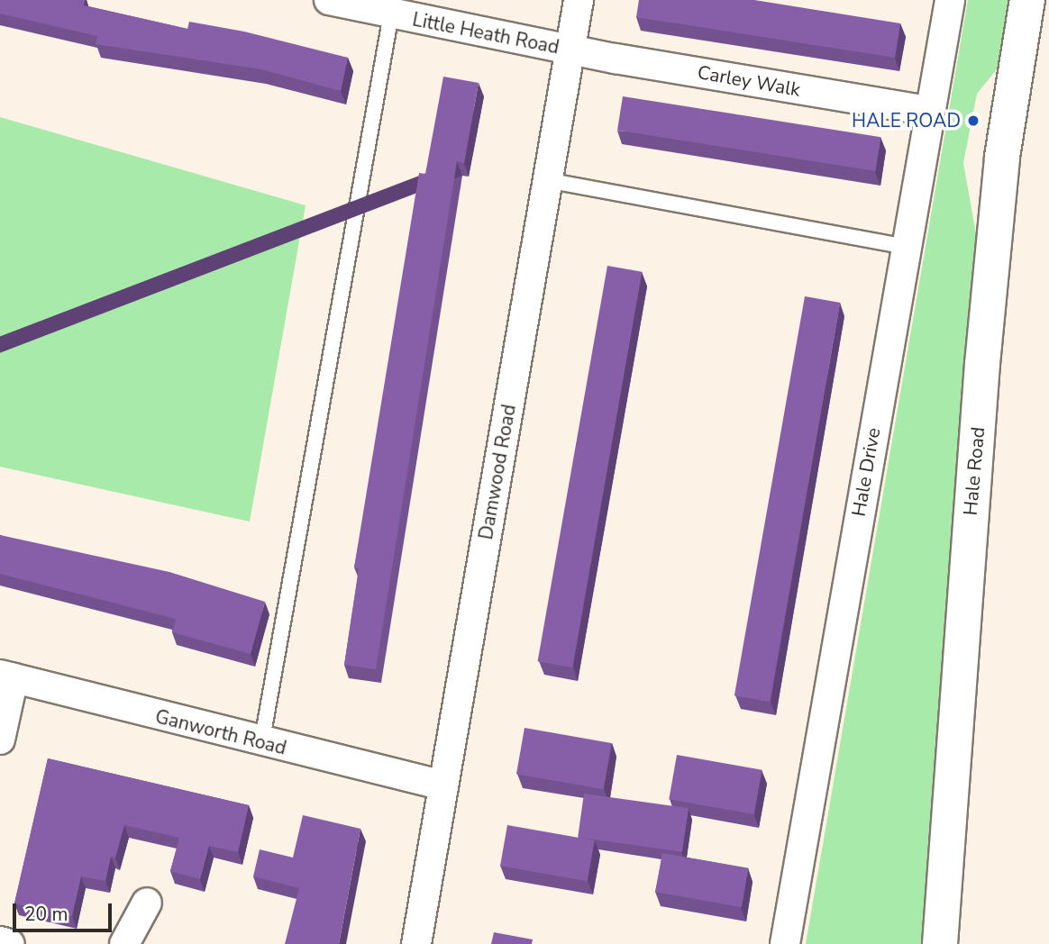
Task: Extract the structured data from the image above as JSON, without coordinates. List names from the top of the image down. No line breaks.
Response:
{"streets":{"street":["Little Heath Road","Carley Walk","Hale Road","Damwood Road","Hale Drive","Ganworth Road"]},"crossings":[["Little Heath Road","Carley Walk"],["Little Heath Road","Damwood Road"],["Carley Walk","Damwood Road"],["Carley Walk","Hale Drive"],["Damwood Road","Ganworth Road"]],"places":["HALE ROAD"],"scale_bar":"20 m"}
